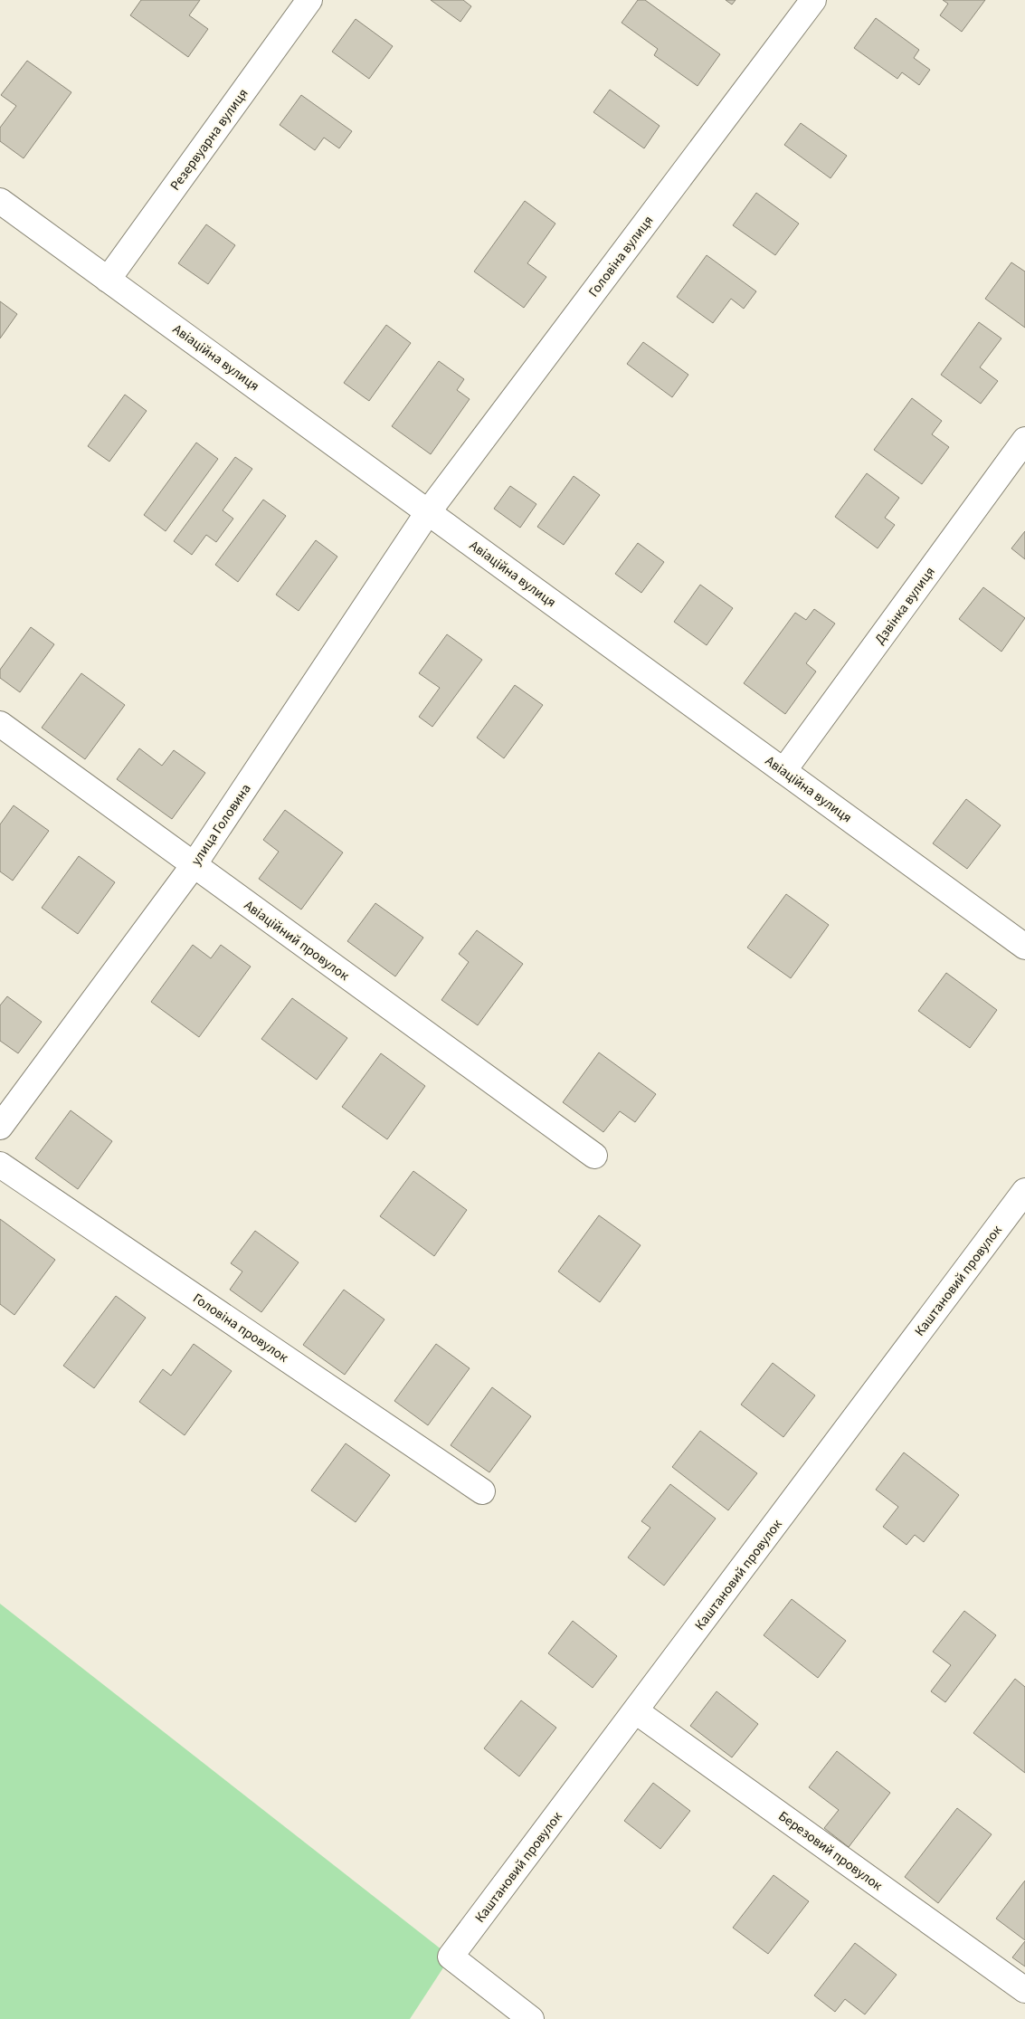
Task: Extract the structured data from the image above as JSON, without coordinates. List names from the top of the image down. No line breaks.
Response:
{"streets":{"street":["Резервуарна вулиця","Головіна вулиця","Авіаційна вулиця","Дзвінка вулиця","улица Головина","Авіаційний провулок","Каштановий провулок","Головіна провулок","Березовий провулок"]},"crossings":[["Резервуарна вулиця","Авіаційна вулиця"],["Головіна вулиця","Авіаційна вулиця"],["Головіна вулиця","улица Головина"],["Авіаційна вулиця","Дзвінка вулиця"],["Авіаційна вулиця","улица Головина"],["улица Головина","Авіаційний провулок"],["Каштановий провулок","Березовий провулок"]]}
